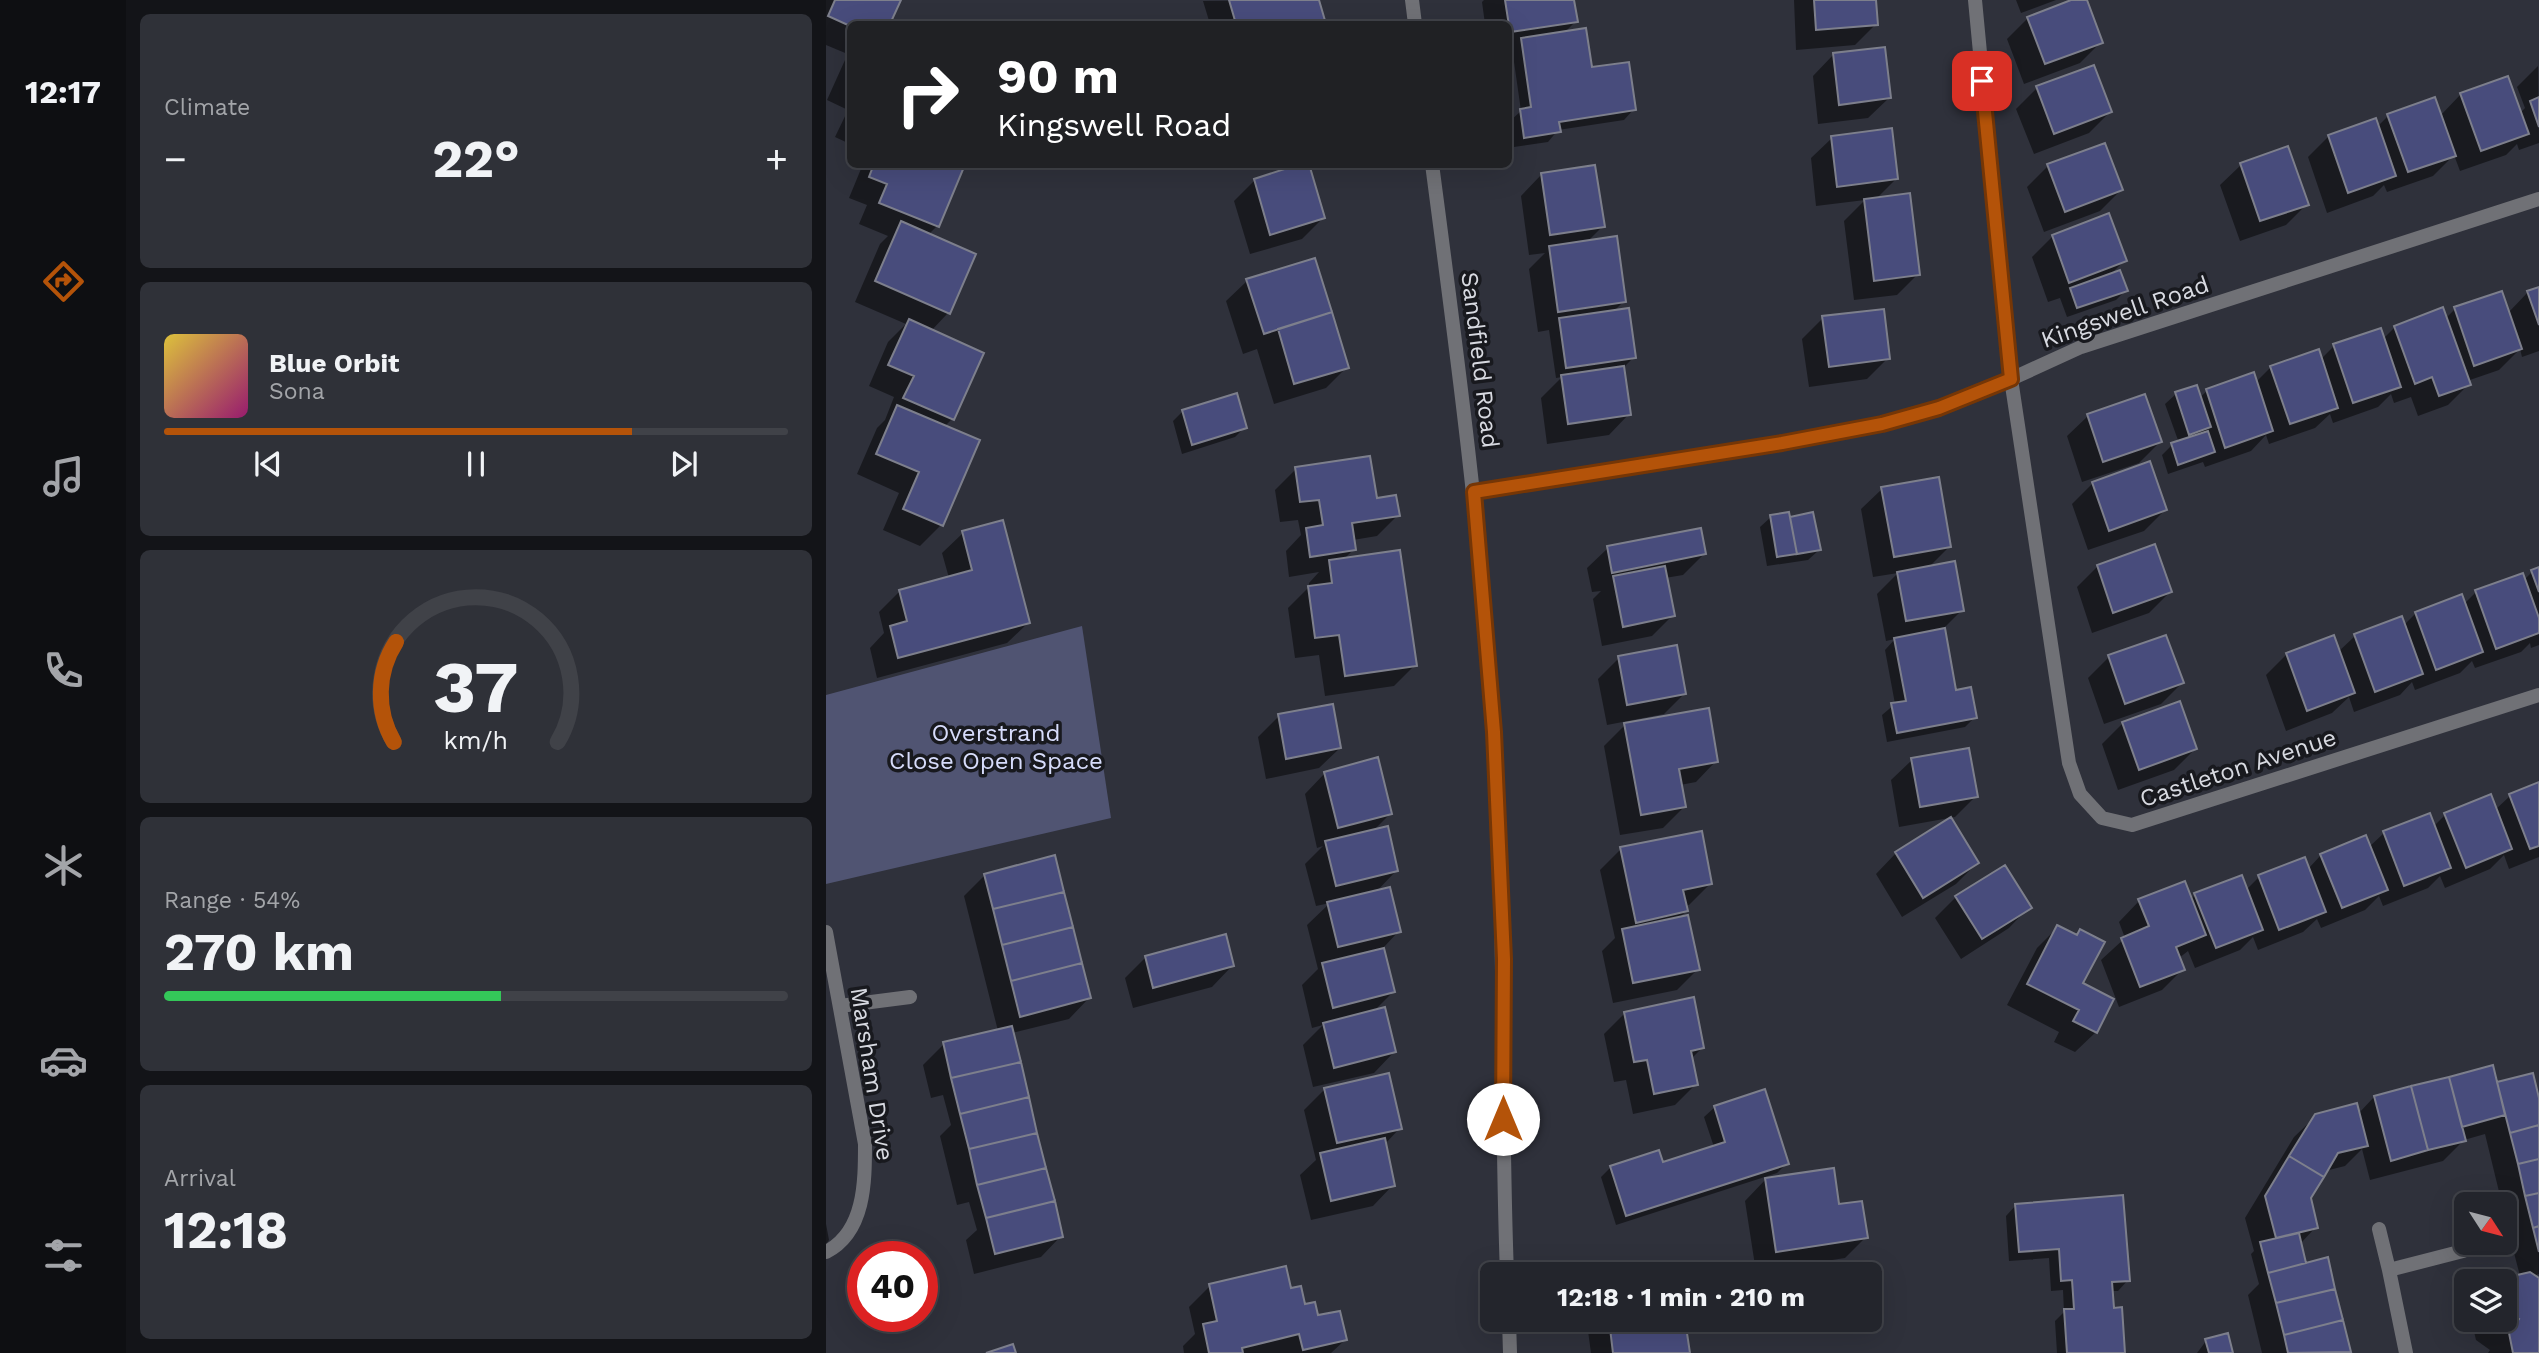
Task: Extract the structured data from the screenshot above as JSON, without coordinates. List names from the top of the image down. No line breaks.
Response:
{"streets":{"street":["Kingswell Road","Sandfield Road","Castleton Avenue","Marsham Drive"]},"crossings":[["Kingswell Road","Sandfield Road"],["Kingswell Road","Castleton Avenue"]],"parks":["Overstrand Close Open Space"],"north":"bottom right","page":{"tabs":"12:17","tile":["Climate",["Range · 54%","270 km"],["Arrival","12:18"]],"turn":["90 m","Kingswell Road"],"heat":["−","22°","+"],"song":["Blue Orbit","Sona"],"limit":"40","trip":"12:18 · 1 min · 210 m","gauge":["37","km/h"]}}
